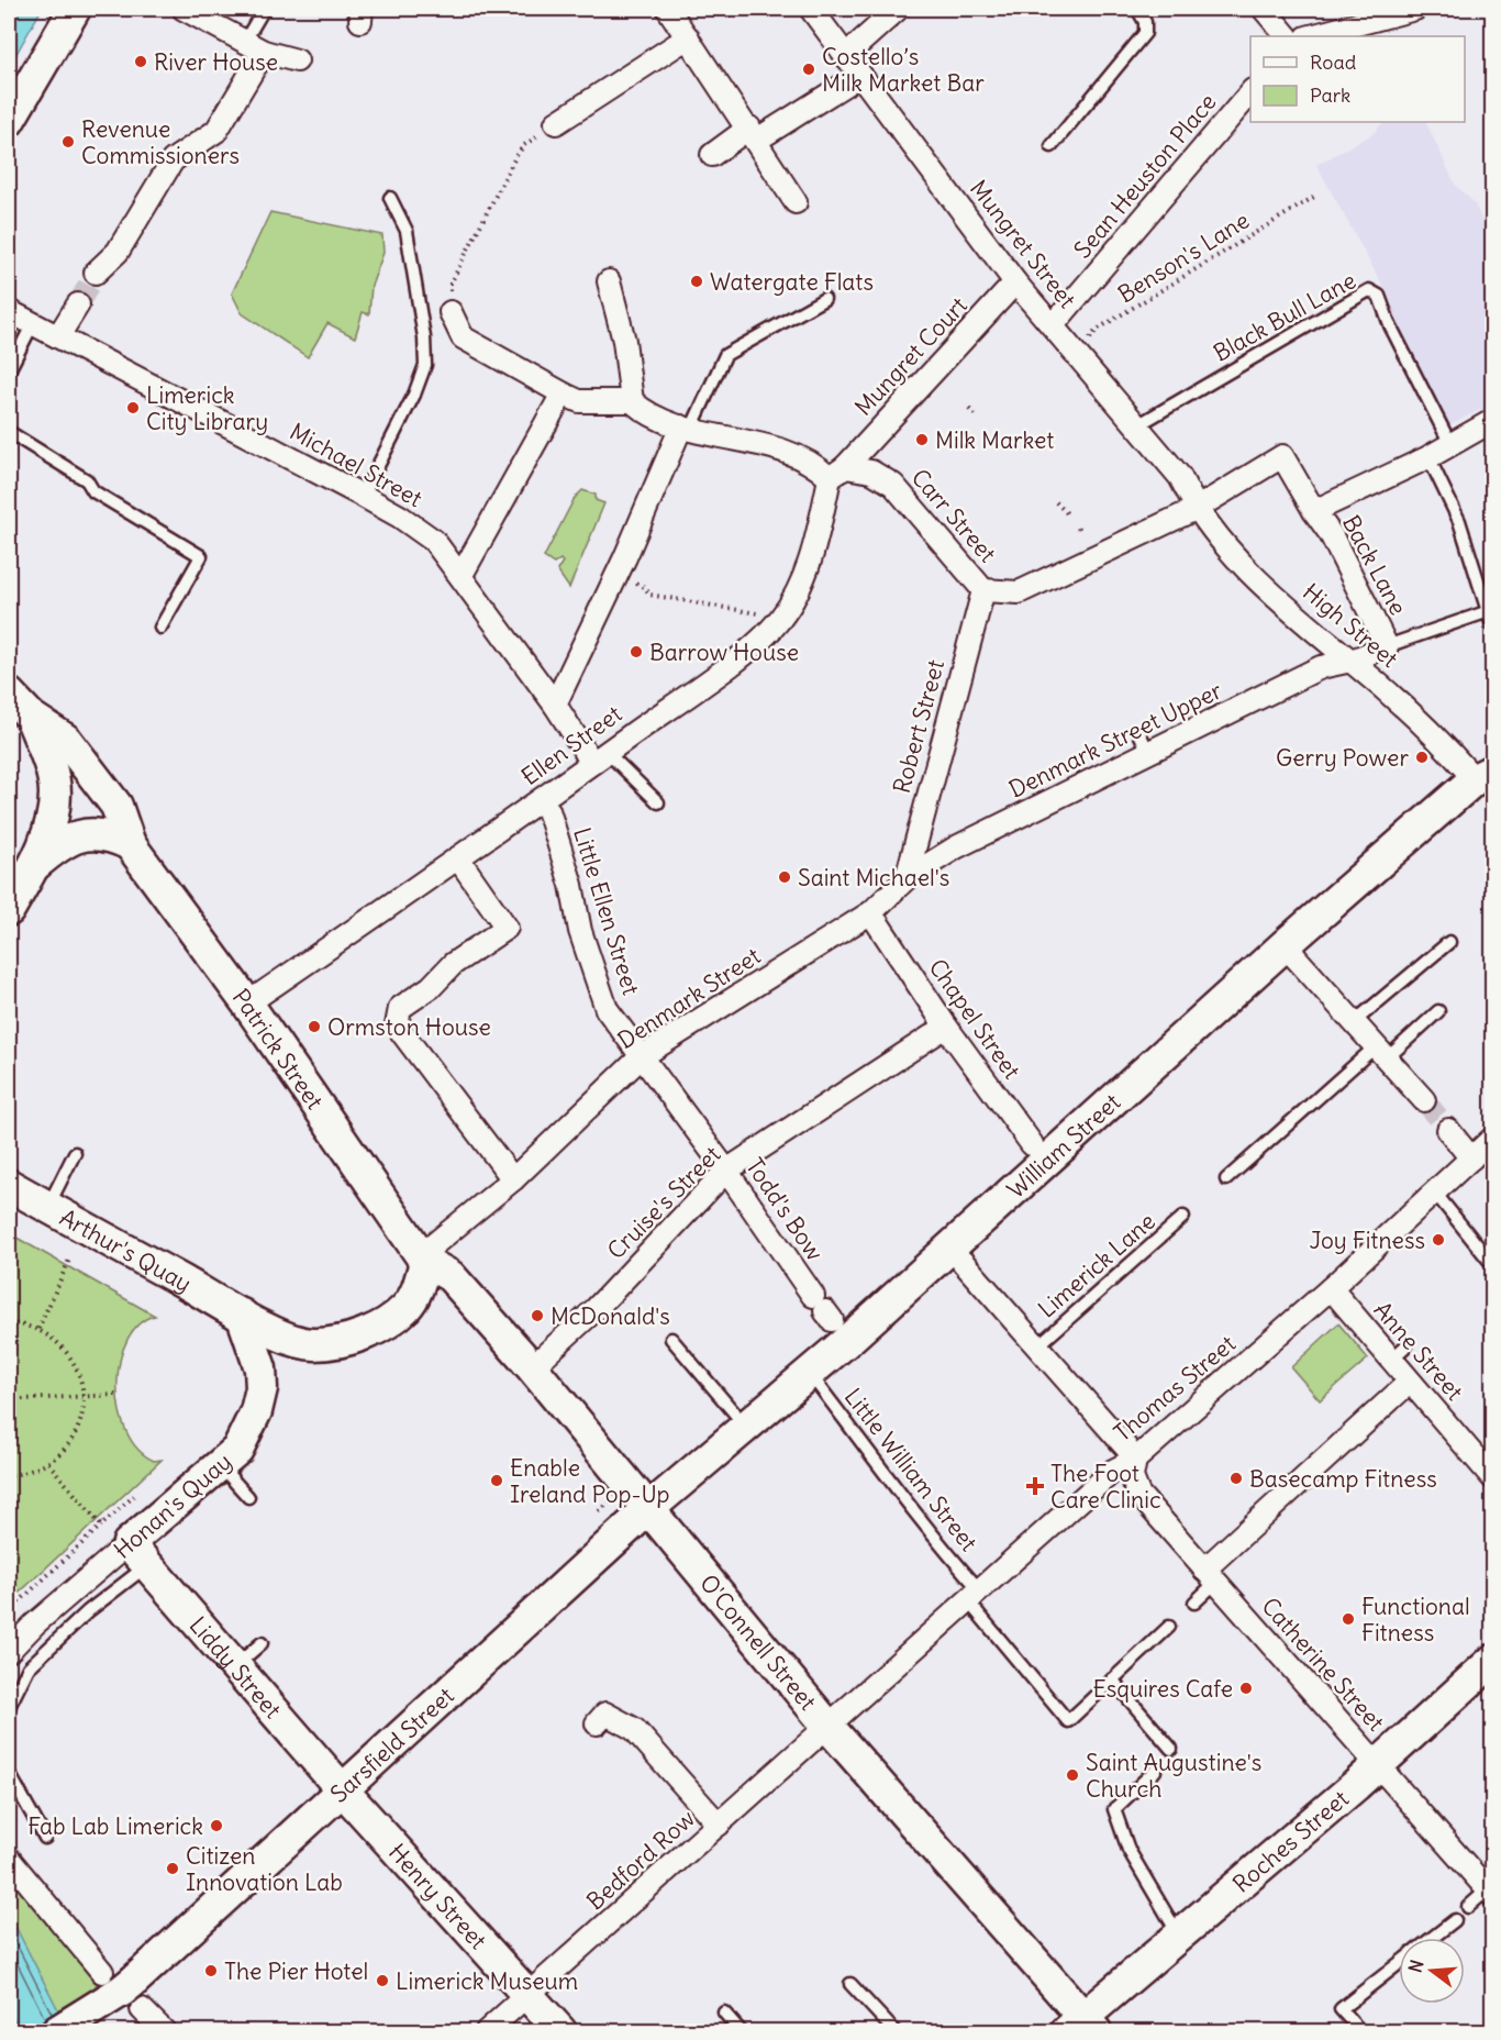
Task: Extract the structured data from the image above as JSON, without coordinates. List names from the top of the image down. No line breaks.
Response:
{"streets":{"main road":["Patrick Street","William Street","Arthur's Quay","Honan's Quay","O'Connell Street","Liddy Street","Sarsfield Street","Roches Street","Henry Street"],"street":["Sean Heuston Place","Mungret Street","Mungret Court","Michael Street","Carr Street","Back Lane","High Street","Robert Street","Denmark Street Upper","Ellen Street","Little Ellen Street","Denmark Street","Chapel Street","Cruise's Street","Todd's Bow","Anne Street","Thomas Street","Catherine Street","Bedford Row"],"lane":["Black Bull Lane","Limerick Lane","Little William Street"],"path":["Benson's Lane"]},"crossings":[["Sean Heuston Place","Mungret Street"],["Mungret Street","Benson's Lane"],["Mungret Street","Black Bull Lane"],["Mungret Street","Mungret Court"],["Mungret Street","Back Lane"],["Mungret Street","High Street"],["Mungret Court","Carr Street"],["Mungret Court","Ellen Street"],["Michael Street","Ellen Street"],["Carr Street","Robert Street"],["Carr Street","Ellen Street"],["Back Lane","High Street"],["Back Lane","Denmark Street Upper"],["High Street","Denmark Street Upper"],["High Street","William Street"],["Robert Street","Denmark Street Upper"],["Robert Street","Denmark Street"],["Denmark Street Upper","Denmark Street"],["Ellen Street","Patrick Street"],["Little Ellen Street","Denmark Street"],["Little Ellen Street","Todd's Bow"],["Denmark Street","Patrick Street"],["Denmark Street","Todd's Bow"],["Denmark Street","O'Connell Street"],["Chapel Street","Cruise's Street"],["Patrick Street","O'Connell Street"],["William Street","Little William Street"],["William Street","O'Connell Street"],["William Street","Sarsfield Street"],["Cruise's Street","Todd's Bow"],["Cruise's Street","O'Connell Street"],["Arthur's Quay","Honan's Quay"],["Anne Street","Thomas Street"],["Thomas Street","Little William Street"],["Thomas Street","O'Connell Street"],["Thomas Street","Catherine Street"],["Thomas Street","Bedford Row"],["Honan's Quay","Liddy Street"],["O'Connell Street","Sarsfield Street"],["O'Connell Street","Roches Street"],["O'Connell Street","Bedford Row"],["Catherine Street","Roches Street"],["Liddy Street","Sarsfield Street"],["Liddy Street","Henry Street"],["Sarsfield Street","Henry Street"],["Bedford Row","Henry Street"]],"places":{"other":["River House","Costello’s Milk Market Bar","Revenue Commissioners","Watergate Flats","Limerick City Library","Milk Market","Barrow House","Gerry Power","Saint Michael's","Ormston House","Joy Fitness","McDonald's","Basecamp Fitness","Enable Ireland Pop-Up","Functional Fitness","Esquires Cafe","Saint Augustine's Church","Fab Lab Limerick","Citizen Innovation Lab","The Pier Hotel","Limerick Museum"],"health":["The Foot Care Clinic"]},"legend":["Road","Park"],"north":"left"}
